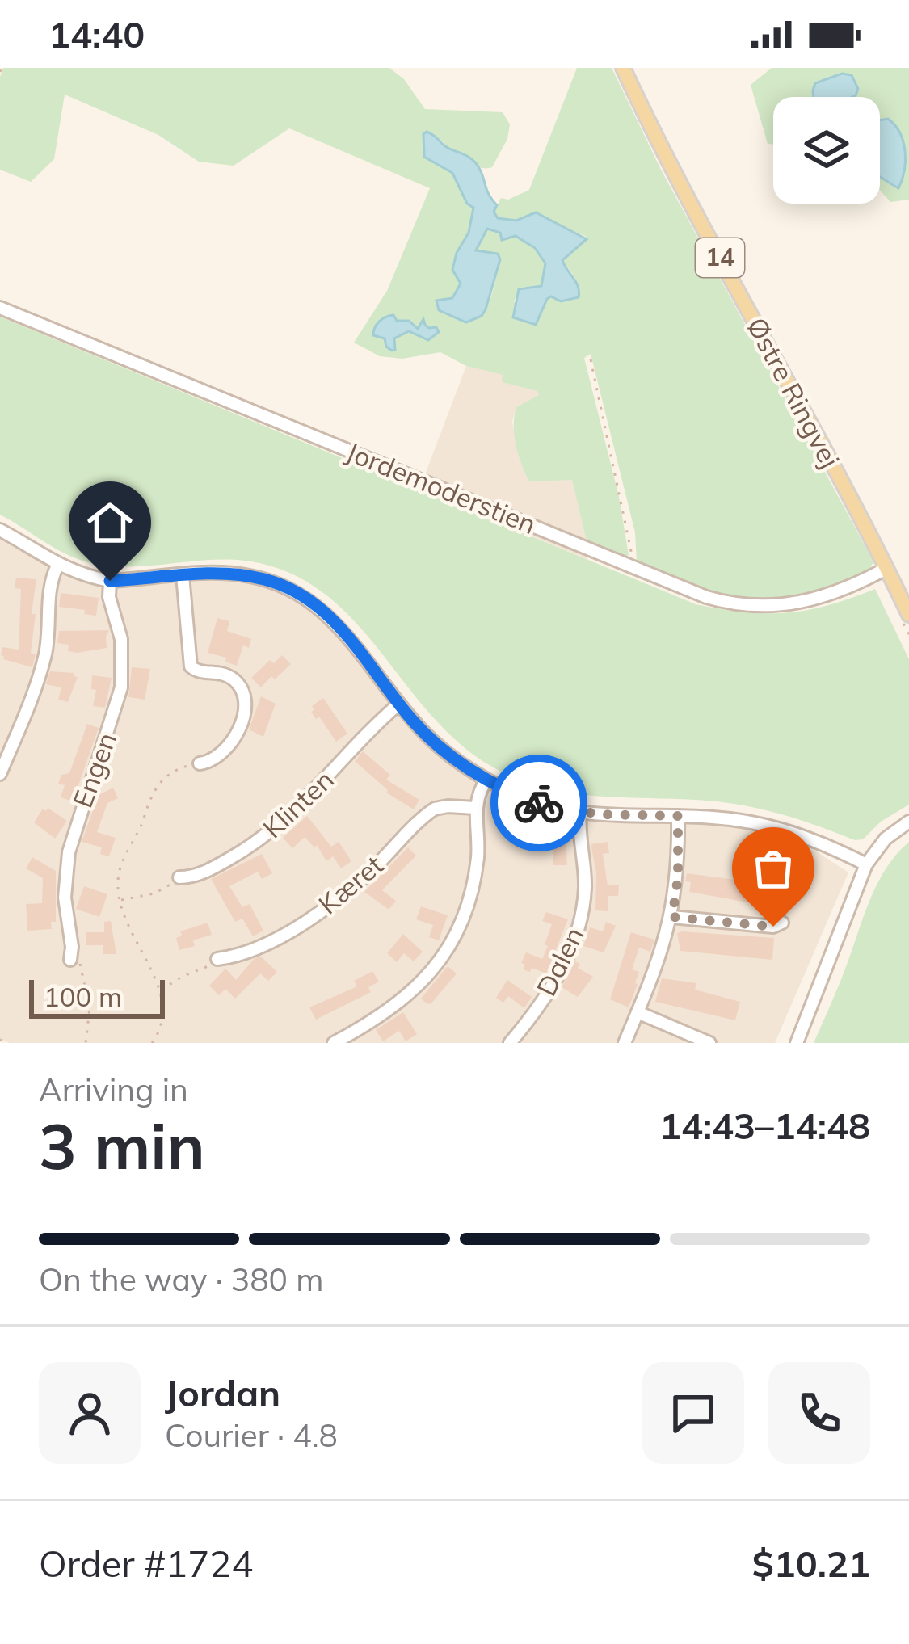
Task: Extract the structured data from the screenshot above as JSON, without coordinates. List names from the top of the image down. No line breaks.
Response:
{"streets":{"main road":["14","Østre Ringvej"],"street":["Jordemoderstien","Engen","Klinten","Kæret","Dalen"]},"crossings":[["Østre Ringvej","Jordemoderstien"]],"scale_bar":"100 m","page":{"status":"14:40","scale":"100 m","heading":["3 min","Arriving in","14:43–14:48"],"panel":["Jordan","Courier · 4.8","Order #1724","$10.21"],"bar":"On the way · 380 m"}}
